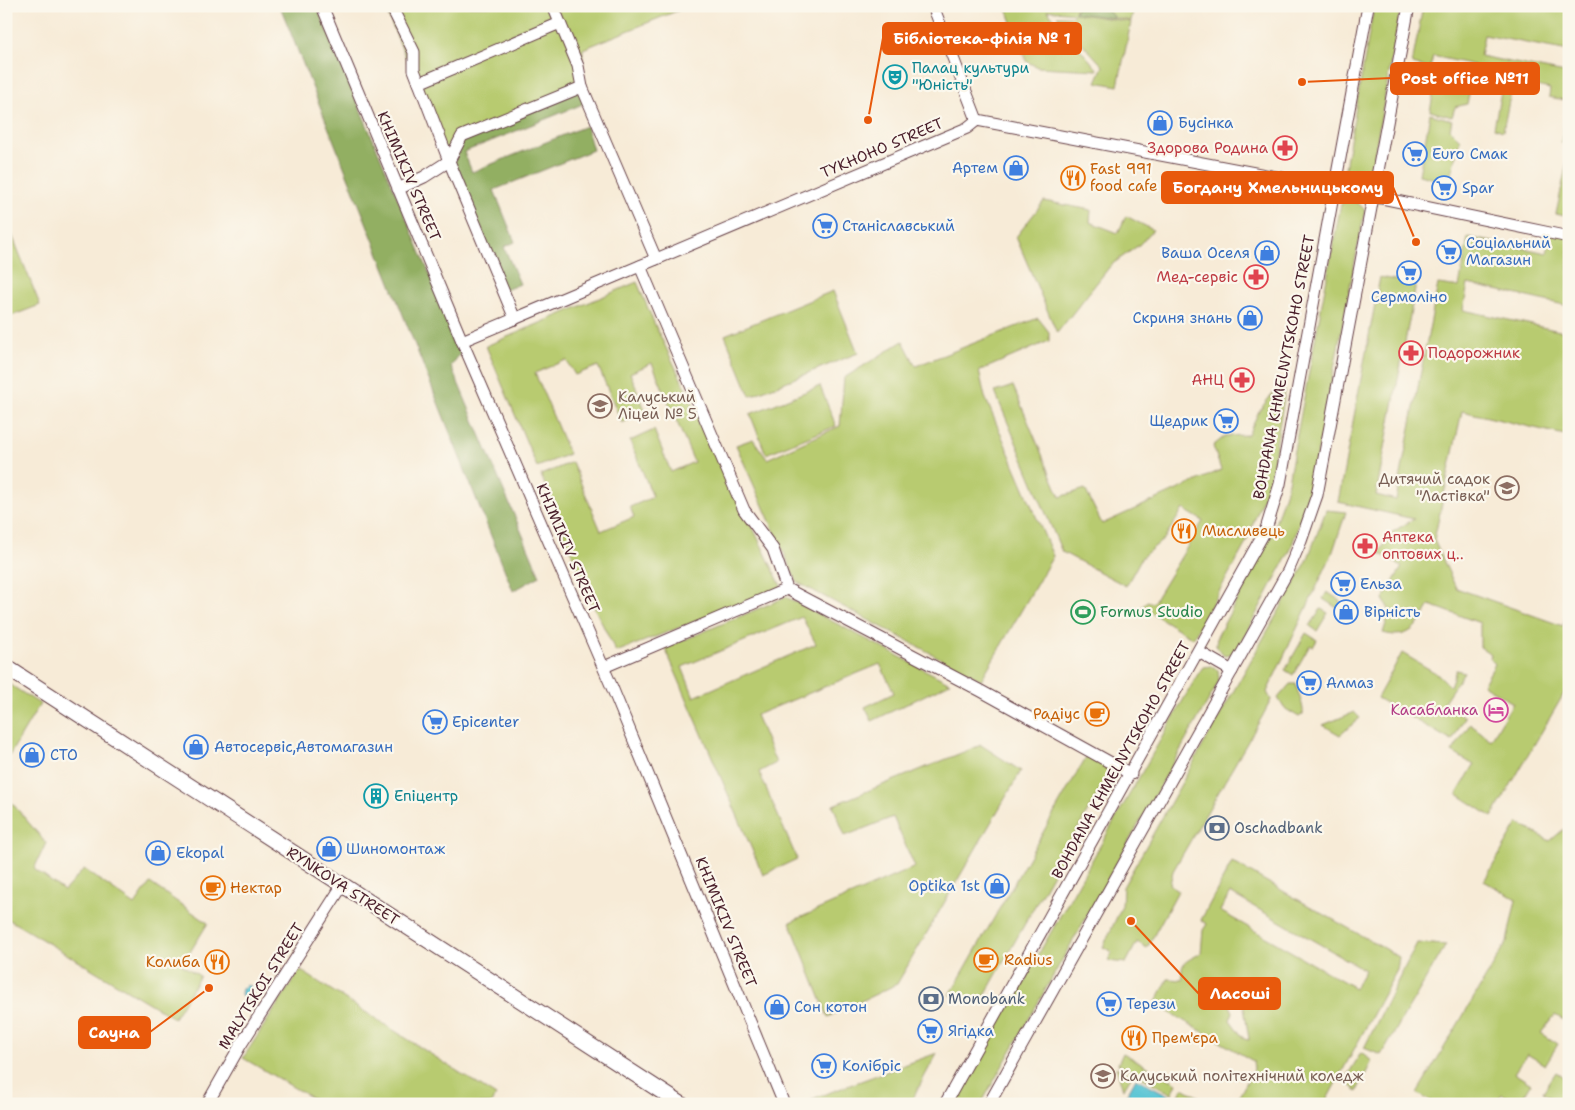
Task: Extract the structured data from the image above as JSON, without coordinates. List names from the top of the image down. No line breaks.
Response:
{"streets":{"main road":["RYNKOVA STREET"],"street":["TYKHOHO STREET","KHIMIKIV STREET","BOHDANA KHMELNYTSKOHO STREET","MALYTSKOI STREET"]},"crossings":[["TYKHOHO STREET","KHIMIKIV STREET"],["RYNKOVA STREET","MALYTSKOI STREET"]],"places":{"theatre":["Палац культури \"Юність\""],"other":["Post office №11","Бібліотека-філія № 1","Богдану Хмельницькому","Ласоші","Сауна"],"shop":["Бусінка","Артем","Ваша Оселя","Скриня знань","Вірність","Автосервіс,Автомагазин","СТО","Шиномонтаж","Ekopal","Оptika 1st","Сон котон"],"pharmacy":["Здорова Родина","Мед-сервіс","Подорожник","АНЦ","Аптека оптових ц‥"],"supermarket":["Euro Смак","Spar","Станіславський","Соціальний Магазин","Сермоліно","Щедрик","Ельза","Алмаз","Epicenter","Терези","Ягідка","Колібріс"],"restaurant":["Fast 991 food cafe","Мисливець","Колиба","Прем'єра"],"school or university":["Калуський Ліцей № 5","Дитячий садок \"Ластівка\"","Калуський політехнічний коледж"],"sports":["Formus Studio"],"hotel":["Касабланка"],"cafe":["Радіус","Нектар","Radius"],"building":["Епіцентр"],"bank":["Oschadbank","Monobank"]}}
